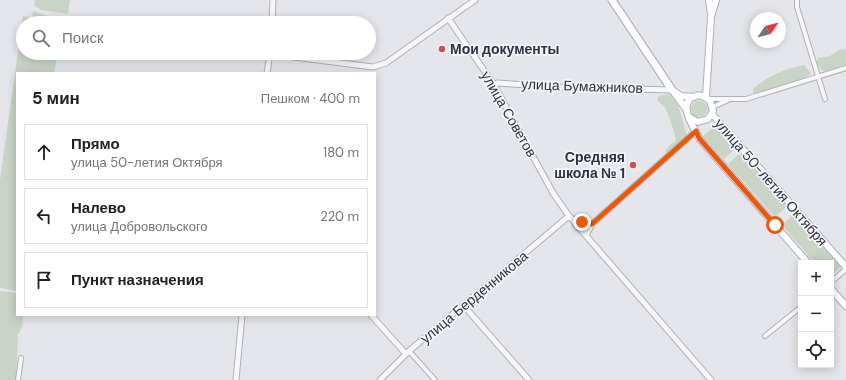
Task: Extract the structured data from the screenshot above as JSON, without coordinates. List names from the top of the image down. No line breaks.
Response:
{"streets":{"main road":["улица 50-летия Октября"],"street":["улица Бумажников","улица Советов","улица Берденникова"]},"crossings":[["улица Бумажников","улица Советов"],["улица Советов","улица Берденникова"]],"places":["Мои документы","Средняя школа № 1"],"north":"top right","page":{"search":"Поиск","heading":["5 мин","Пешком · 400 m"],"list":[["Прямо","улица 50-летия Октября","180 m"],["Налево","улица Добровольского","220 m"],"Пункт назначения"],"map_buttons":["+","−"]}}
